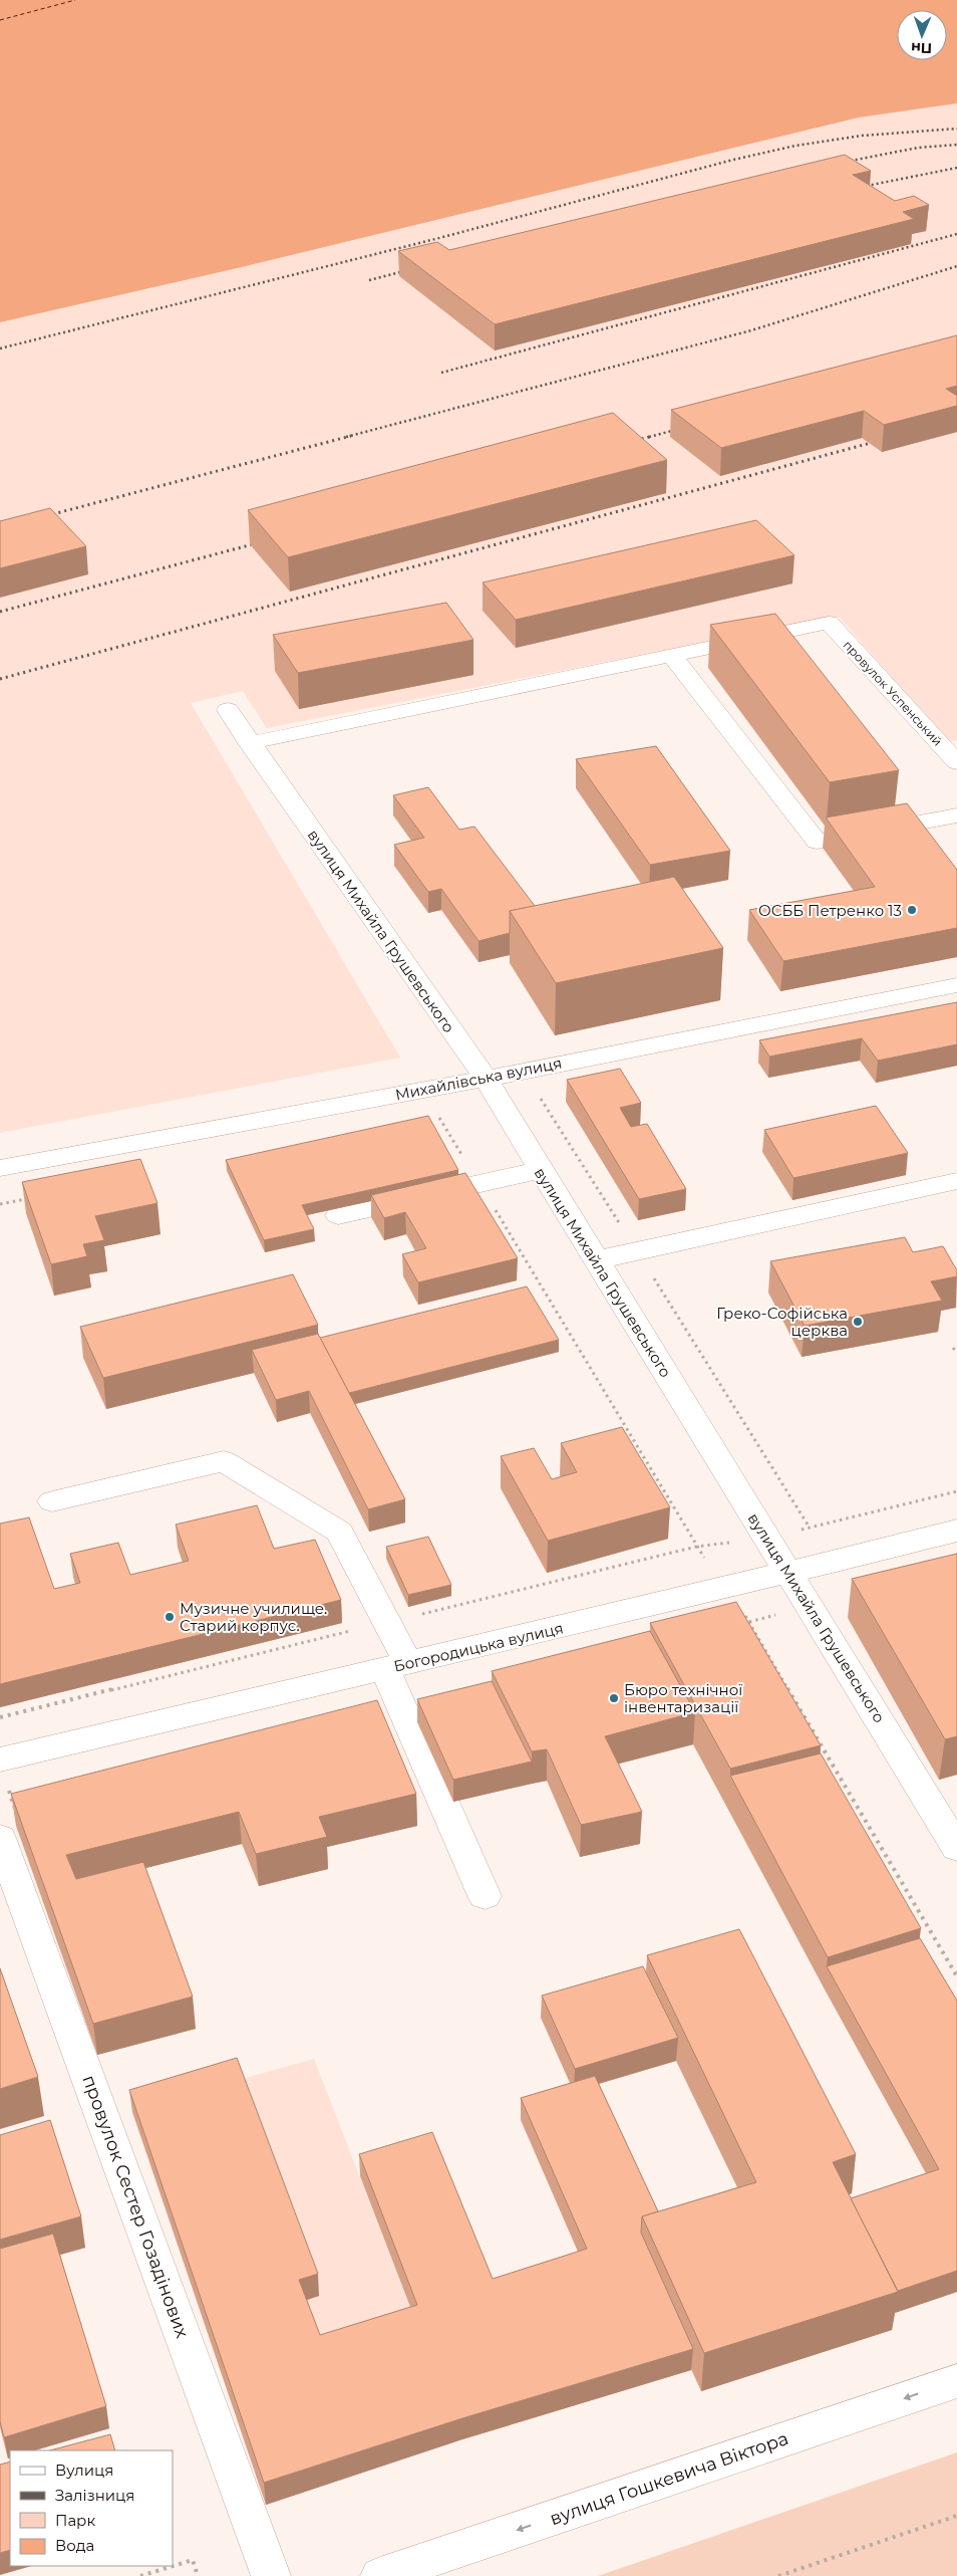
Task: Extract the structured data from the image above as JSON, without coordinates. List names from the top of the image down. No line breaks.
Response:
{"streets":{"street":["провулок Успенський","вулиця Михайла Грушевського","Михайлівська вулиця","Богородицька вулиця","провулок Сестер Гозадінових","вулиця Гошкевича Віктора"]},"crossings":[["вулиця Михайла Грушевського","Михайлівська вулиця"],["вулиця Михайла Грушевського","Богородицька вулиця"]],"one_way":["вулиця Гошкевича Віктора"],"places":["ОСББ Петренко 13","Греко-Софійська церква","Музичне училище. Старий корпус.","Бюро технічної інвентаризації"],"legend":["Вулиця","Залізниця","Парк","Вода"],"north":"bottom"}
